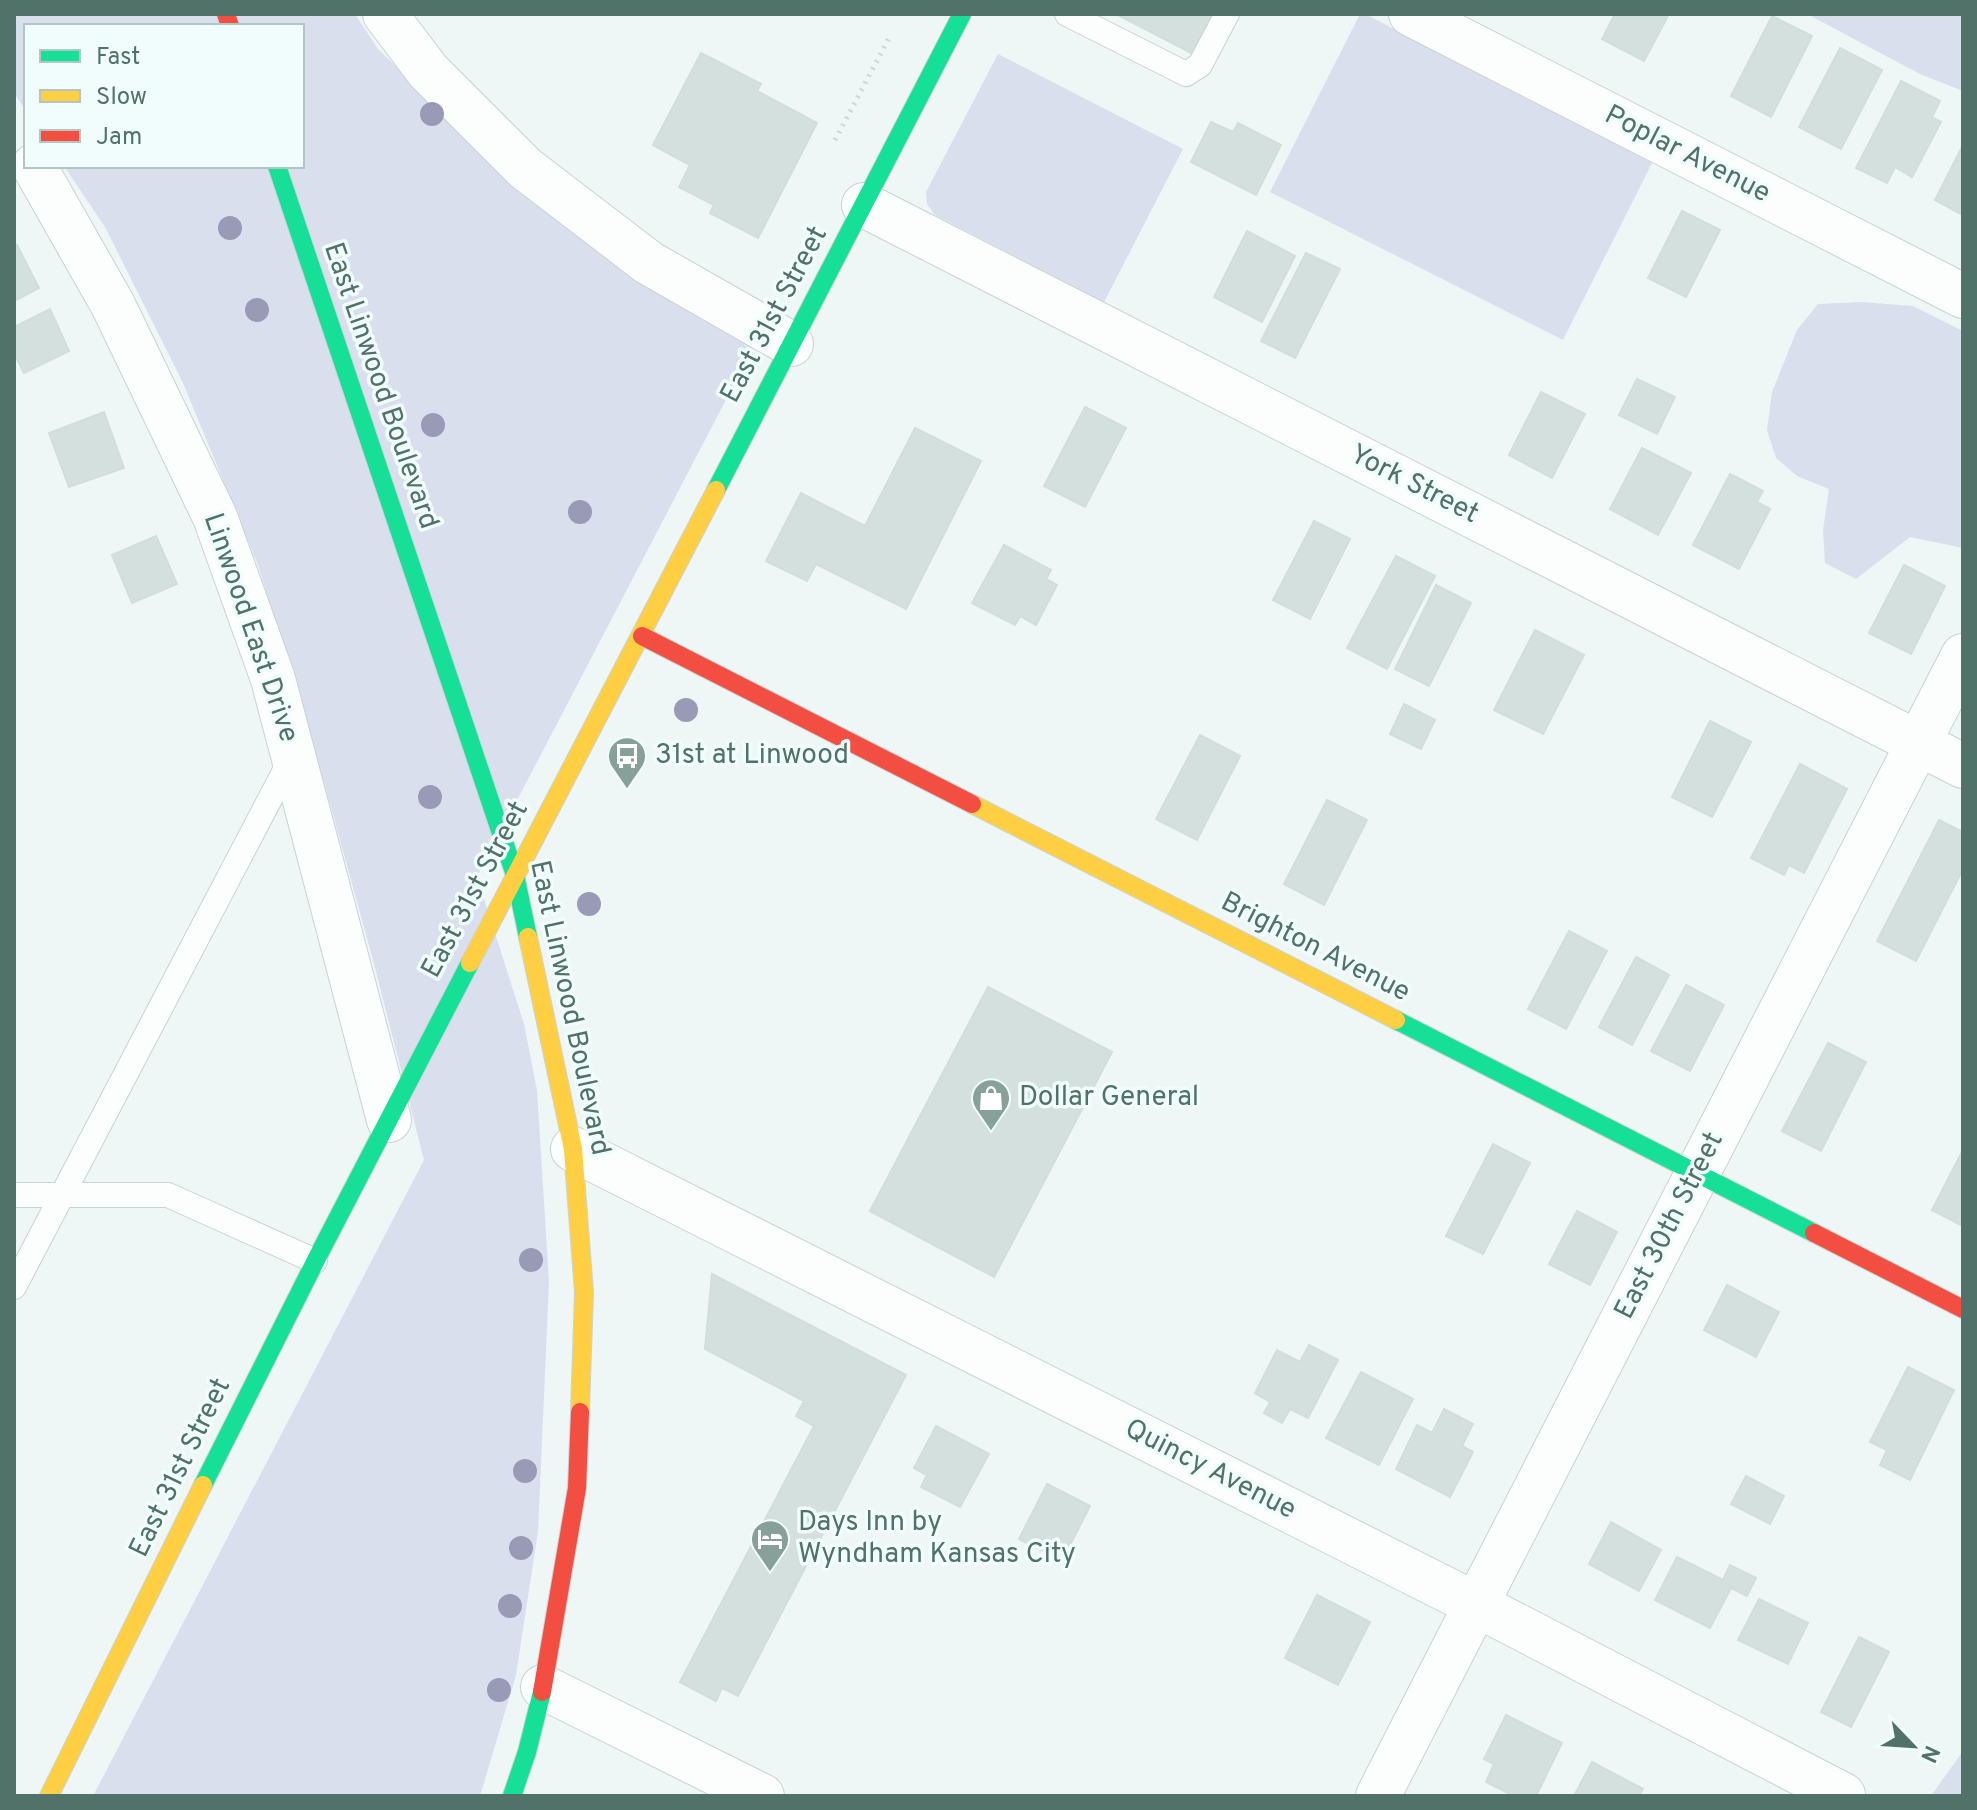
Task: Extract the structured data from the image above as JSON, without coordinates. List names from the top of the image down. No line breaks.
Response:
{"streets":{"main road":["East 31st Street","East Linwood Boulevard","Brighton Avenue"],"street":["Poplar Avenue","York Street","Linwood East Drive","East 30th Street","Quincy Avenue"]},"crossings":[["East 31st Street","East Linwood Boulevard"],["East 31st Street","York Street"],["East 31st Street","Linwood East Drive"],["East 31st Street","Brighton Avenue"],["East Linwood Boulevard","Quincy Avenue"],["York Street","East 30th Street"],["Brighton Avenue","East 30th Street"],["East 30th Street","Quincy Avenue"]],"places":{"bus stop":["31st at Linwood"],"shop":["Dollar General"],"hotel":["Days Inn by Wyndham Kansas City"]},"legend":["Fast","Slow","Jam"],"north":"bottom right"}
